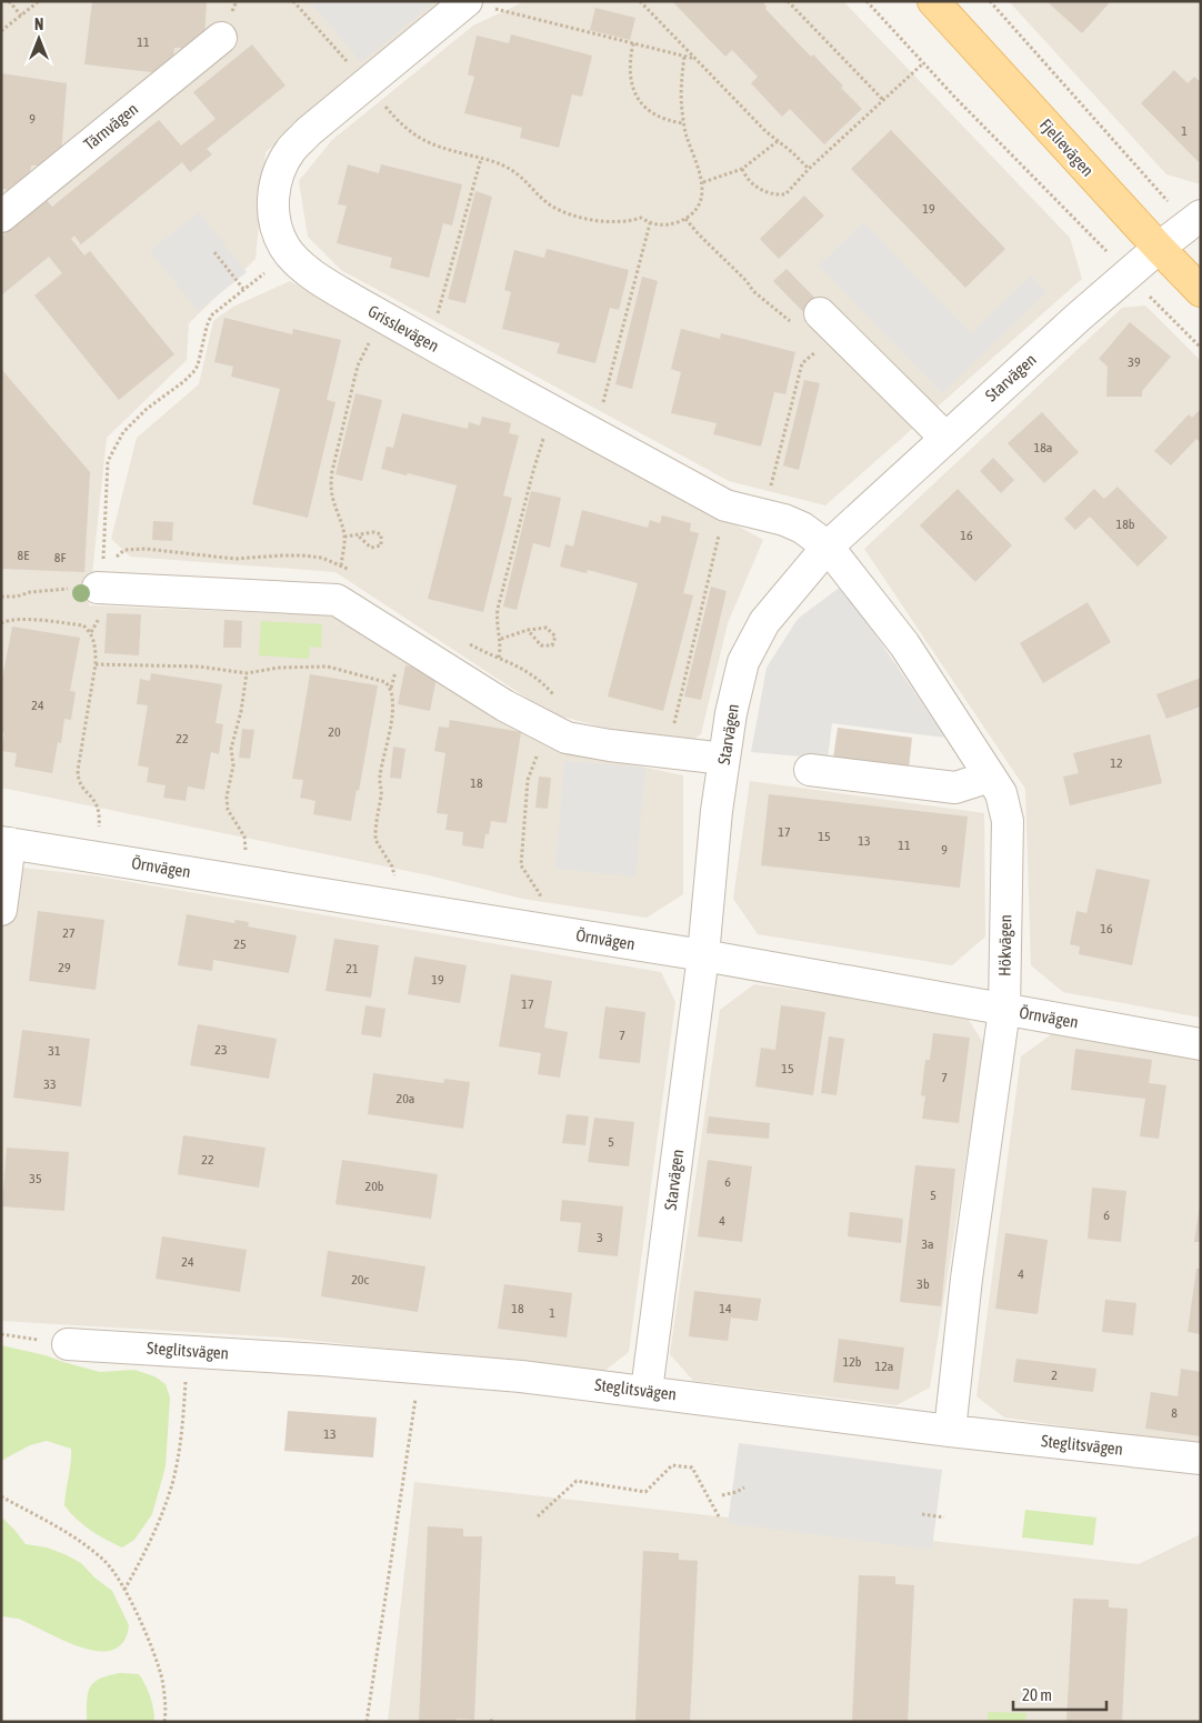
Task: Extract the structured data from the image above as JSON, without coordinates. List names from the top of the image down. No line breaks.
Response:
{"streets":{"main road":["Fjelievägen"],"street":["Tärnvägen","Grisslevägen","Starvägen","Örnvägen","Hökvägen","Steglitsvägen"]},"crossings":[["Fjelievägen","Starvägen"],["Grisslevägen","Starvägen"],["Grisslevägen","Hökvägen"],["Starvägen","Örnvägen"],["Starvägen","Hökvägen"],["Starvägen","Steglitsvägen"],["Örnvägen","Hökvägen"],["Hökvägen","Steglitsvägen"]],"house_numbers":["11","9","1","19","39","18a","18b","16","8E","8F","24","20","22","12","18","17","15","13","11","9","16","27","25","29","21","19","17","7","23","31","15","7","33","20a","5","22","35","6","20b","5","6","4","3","3a","24","4","20c","3b","18","14","1","12b","12a","2","8","13"],"scale_bar":"20 m","north":"top"}
